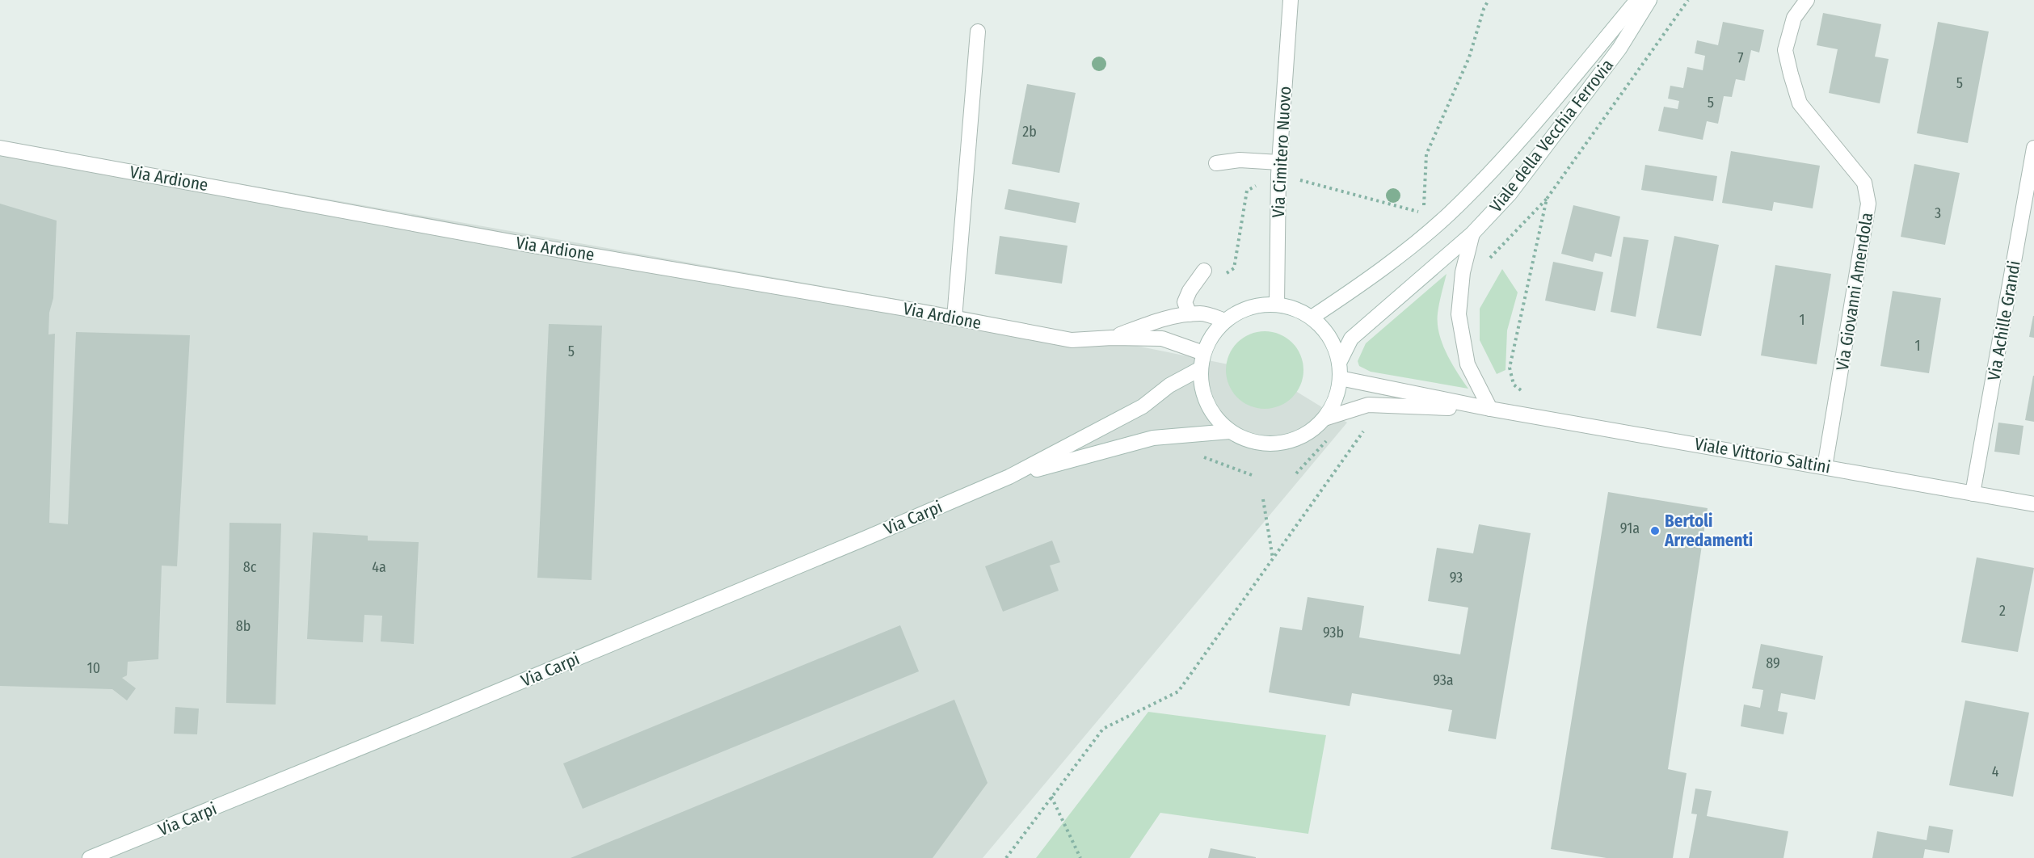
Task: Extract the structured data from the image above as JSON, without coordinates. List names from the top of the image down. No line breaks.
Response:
{"streets":{"street":["Viale della Vecchia Ferrovia","Via Cimitero Nuovo","Via Ardione","Via Giovanni Amendola","Via Achille Grandi","Viale Vittorio Saltini","Via Carpi"]},"crossings":[["Viale della Vecchia Ferrovia","Via Cimitero Nuovo"],["Viale della Vecchia Ferrovia","Via Ardione"],["Viale della Vecchia Ferrovia","Viale Vittorio Saltini"],["Viale della Vecchia Ferrovia","Via Carpi"],["Via Cimitero Nuovo","Via Ardione"],["Via Cimitero Nuovo","Viale Vittorio Saltini"],["Via Cimitero Nuovo","Via Carpi"],["Via Ardione","Viale Vittorio Saltini"],["Via Ardione","Via Carpi"],["Via Giovanni Amendola","Viale Vittorio Saltini"],["Via Achille Grandi","Viale Vittorio Saltini"],["Viale Vittorio Saltini","Via Carpi"]],"places":["Bertoli Arredamenti"],"house_numbers":["7","5","5","2b","3","1","1","5","91a","8c","4a","93","2","8b","93b","89","10","93a","4"]}
